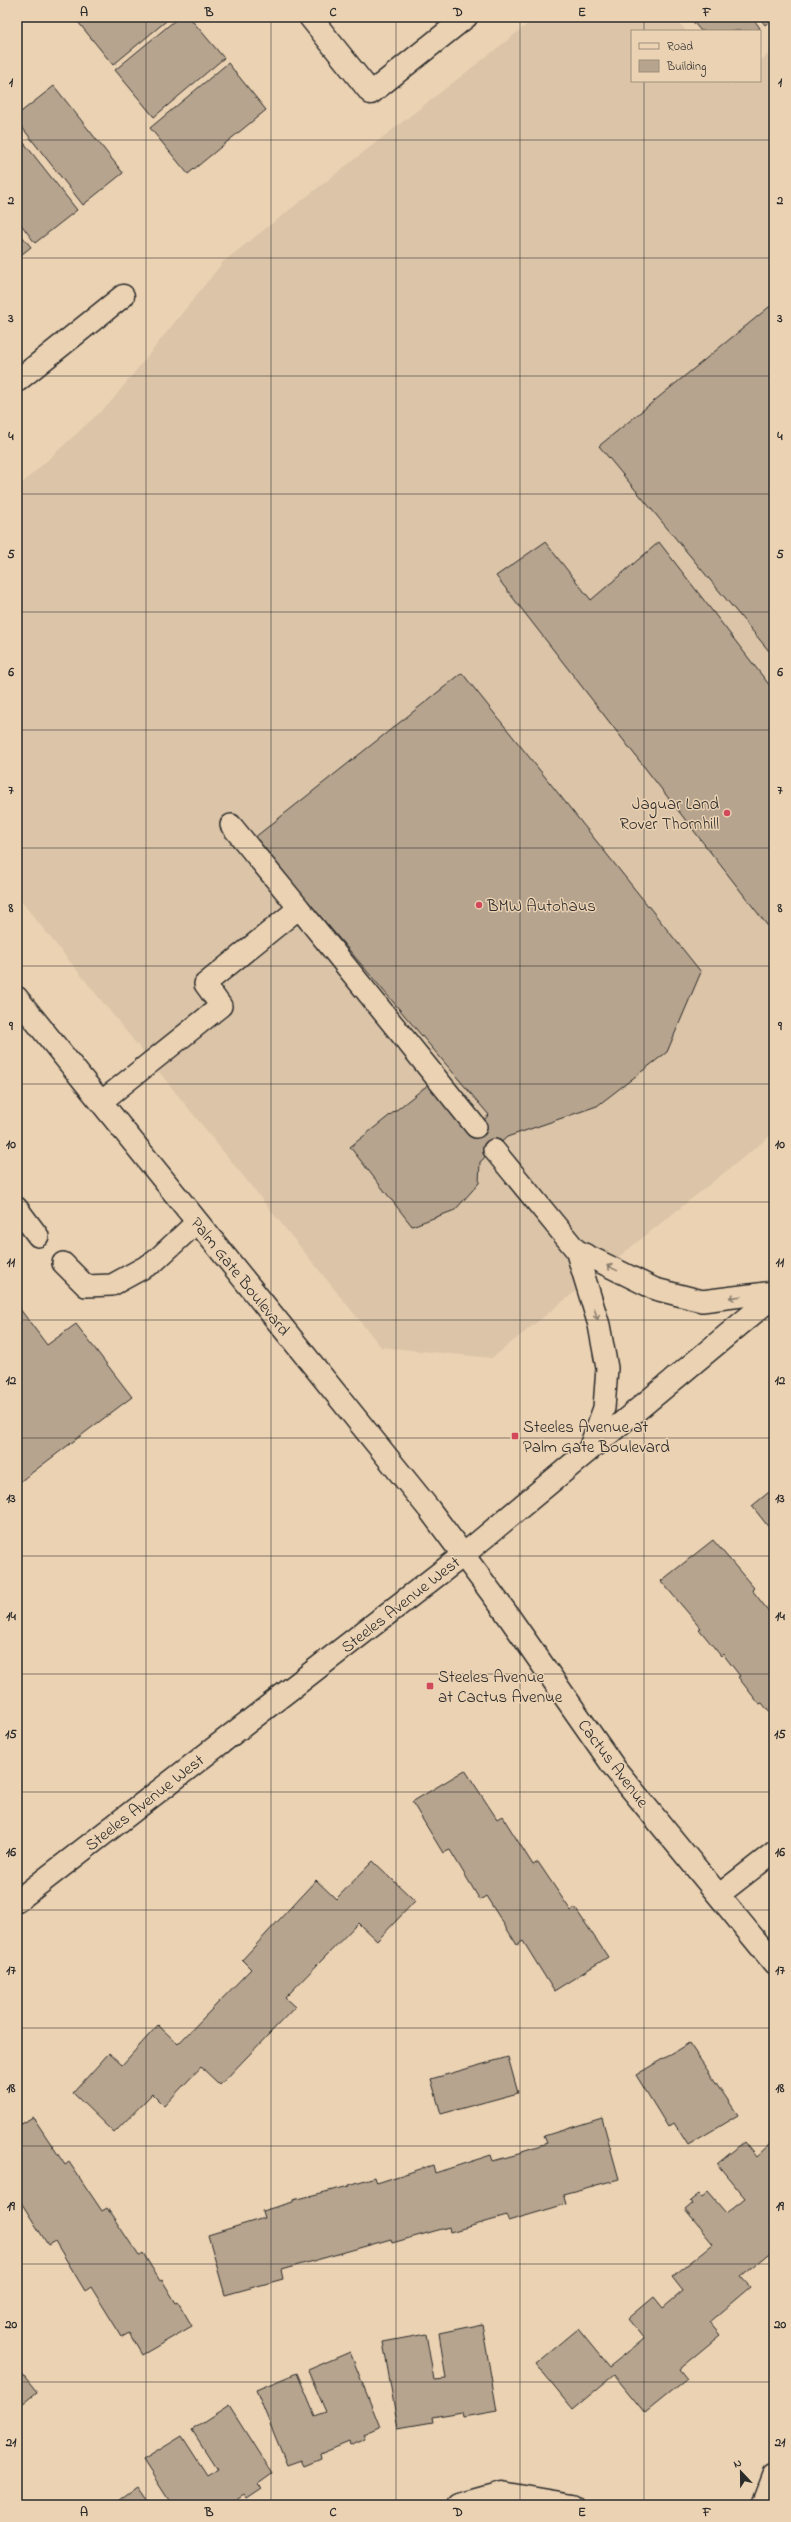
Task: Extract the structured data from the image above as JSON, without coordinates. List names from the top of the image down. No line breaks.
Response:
{"streets":{"street":["Palm Gate Boulevard","Steeles Avenue West","Cactus Avenue"]},"crossings":[["Palm Gate Boulevard","Steeles Avenue West"],["Palm Gate Boulevard","Cactus Avenue"],["Steeles Avenue West","Cactus Avenue"]],"places":{"other":["Jaguar Land Rover Thornhill","BMW Autohaus"],"transit":["Steeles Avenue at Palm Gate Boulevard","Steeles Avenue at Cactus Avenue"]},"legend":["Road","Building"],"north":"top","grid":{"columns":["A","B","C","D","E","F"],"rows":["1","2","3","4","5","6","7","8","9","10","11","12","13","14","15","16","17","18","19","20","21"]}}
